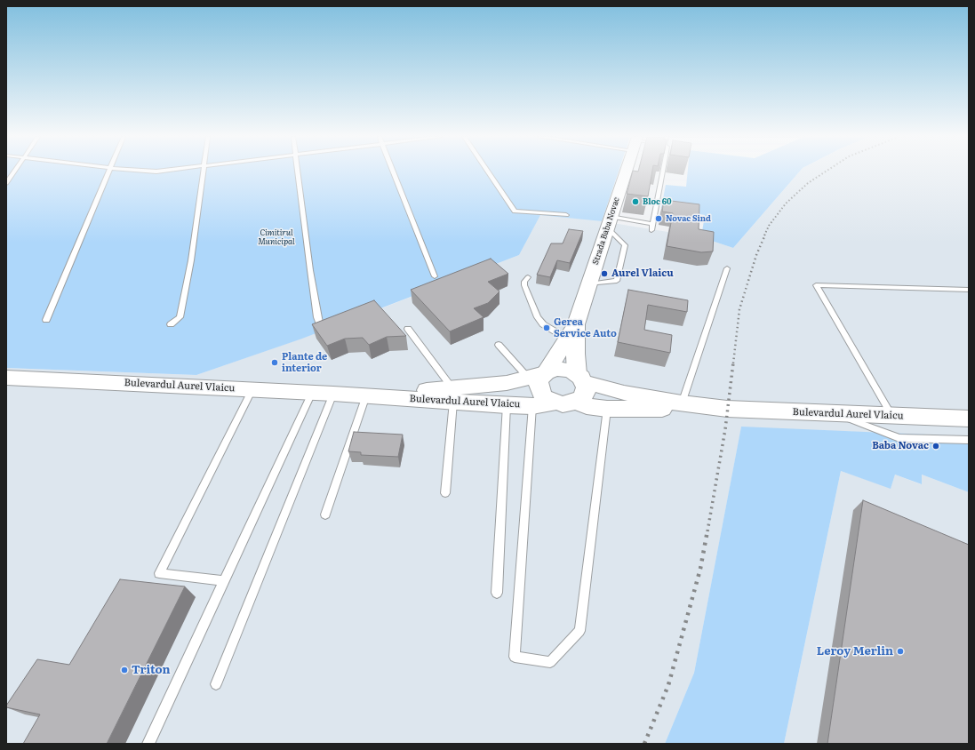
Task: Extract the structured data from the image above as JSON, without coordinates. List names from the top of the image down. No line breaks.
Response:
{"streets":{"main road":["Strada Baba Novac","Bulevardul Aurel Vlaicu"]},"crossings":[["Strada Baba Novac","Bulevardul Aurel Vlaicu"]],"parks":["Cimitirul Municipal"],"places":["Bloc 60","Novac Sind","Aurel Vlaicu","Gerea Service Auto","Plante de interior","Baba Novac","Leroy Merlin","Triton"]}
